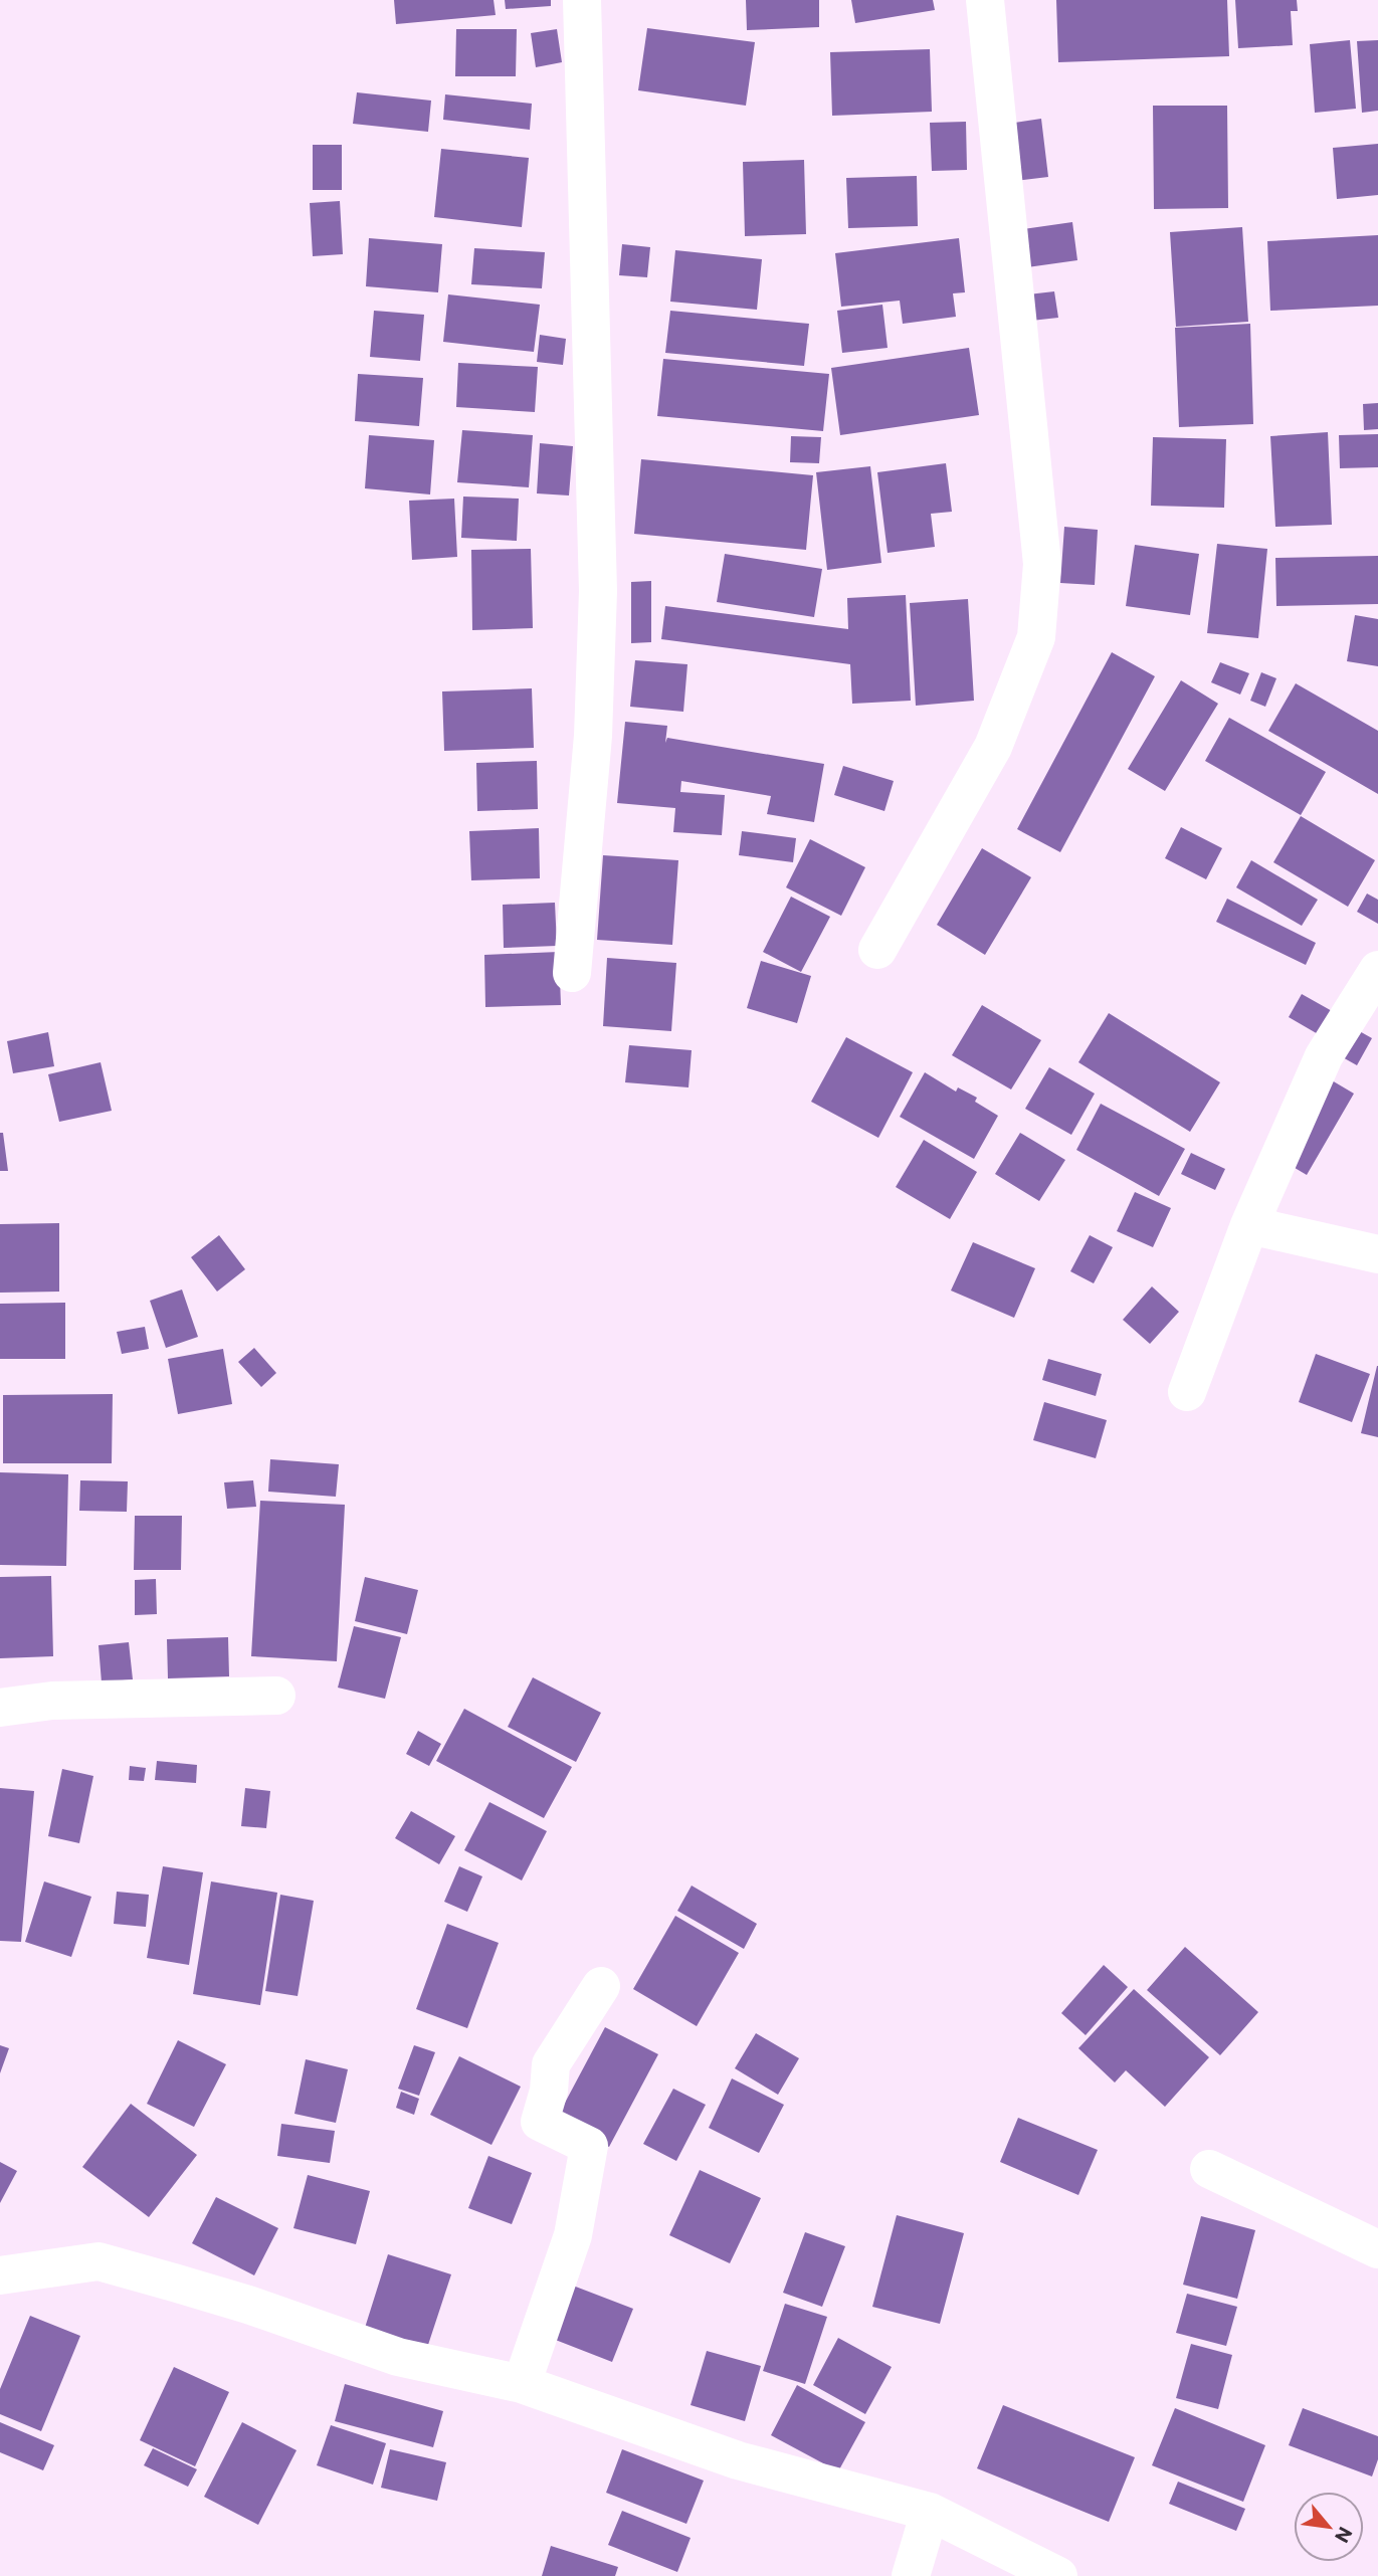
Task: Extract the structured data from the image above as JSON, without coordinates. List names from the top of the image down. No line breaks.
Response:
{"north":"bottom right"}
